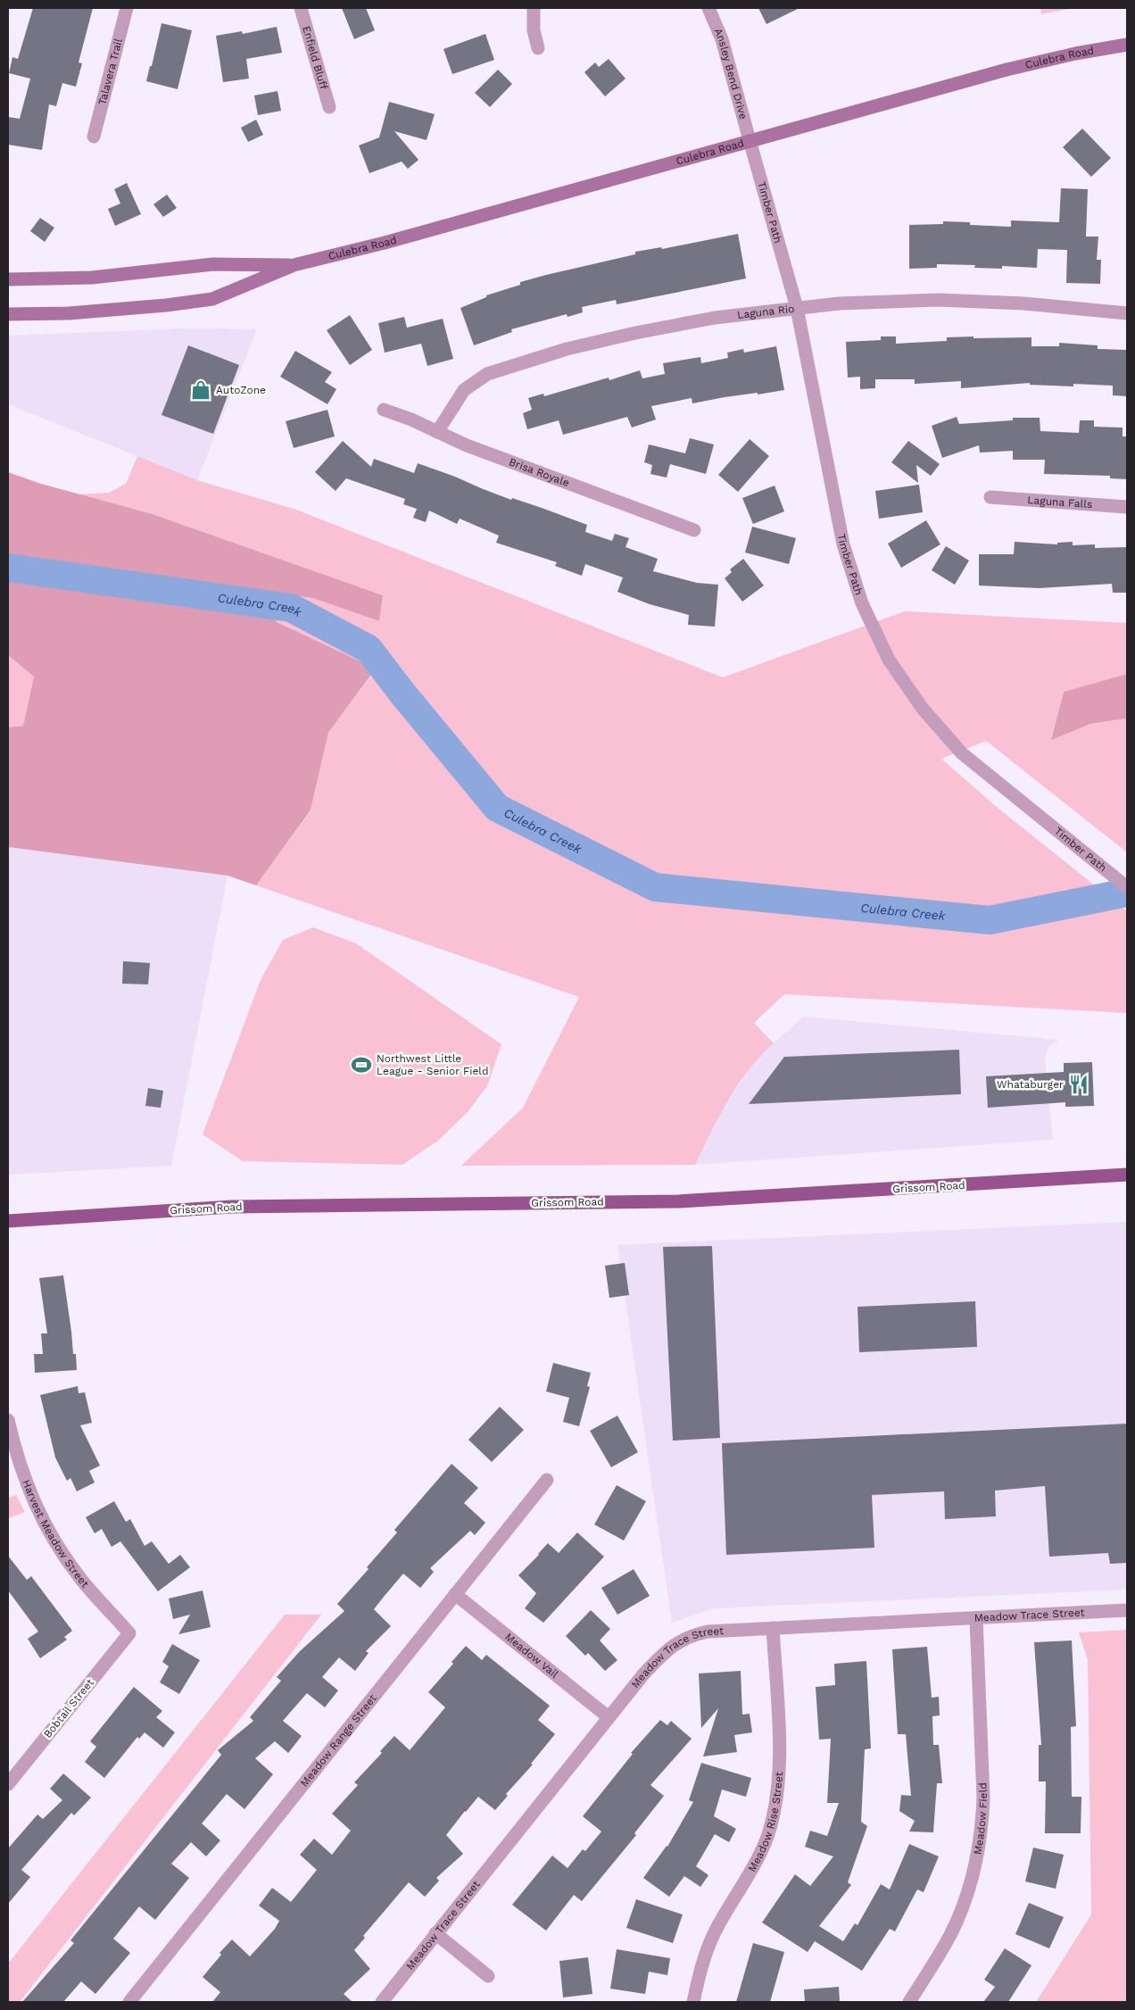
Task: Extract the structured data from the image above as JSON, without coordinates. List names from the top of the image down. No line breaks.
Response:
{"streets":{"main road":["Culebra Road","Grissom Road"],"street":["Enfield Bluff","Talavera Trail","Ansley Bend Drive","Timber Path","Laguna Rio","Brisa Royale","Laguna Falls","Harvest Meadow Street","Meadow Trace Street","Meadow Vail","Bobtail Street","Meadow Range Street","Meadow Field","Meadow Rise Street"]},"crossings":[["Culebra Road","Ansley Bend Drive"],["Culebra Road","Timber Path"],["Ansley Bend Drive","Timber Path"],["Timber Path","Laguna Rio"],["Laguna Rio","Brisa Royale"],["Harvest Meadow Street","Bobtail Street"],["Meadow Trace Street","Meadow Vail"],["Meadow Trace Street","Meadow Field"],["Meadow Trace Street","Meadow Rise Street"],["Meadow Vail","Meadow Range Street"]],"water":["Culebra Creek"],"places":{"shop":["AutoZone"],"sports":["Northwest Little League - Senior Field"],"restaurant":["Whataburger"]}}
